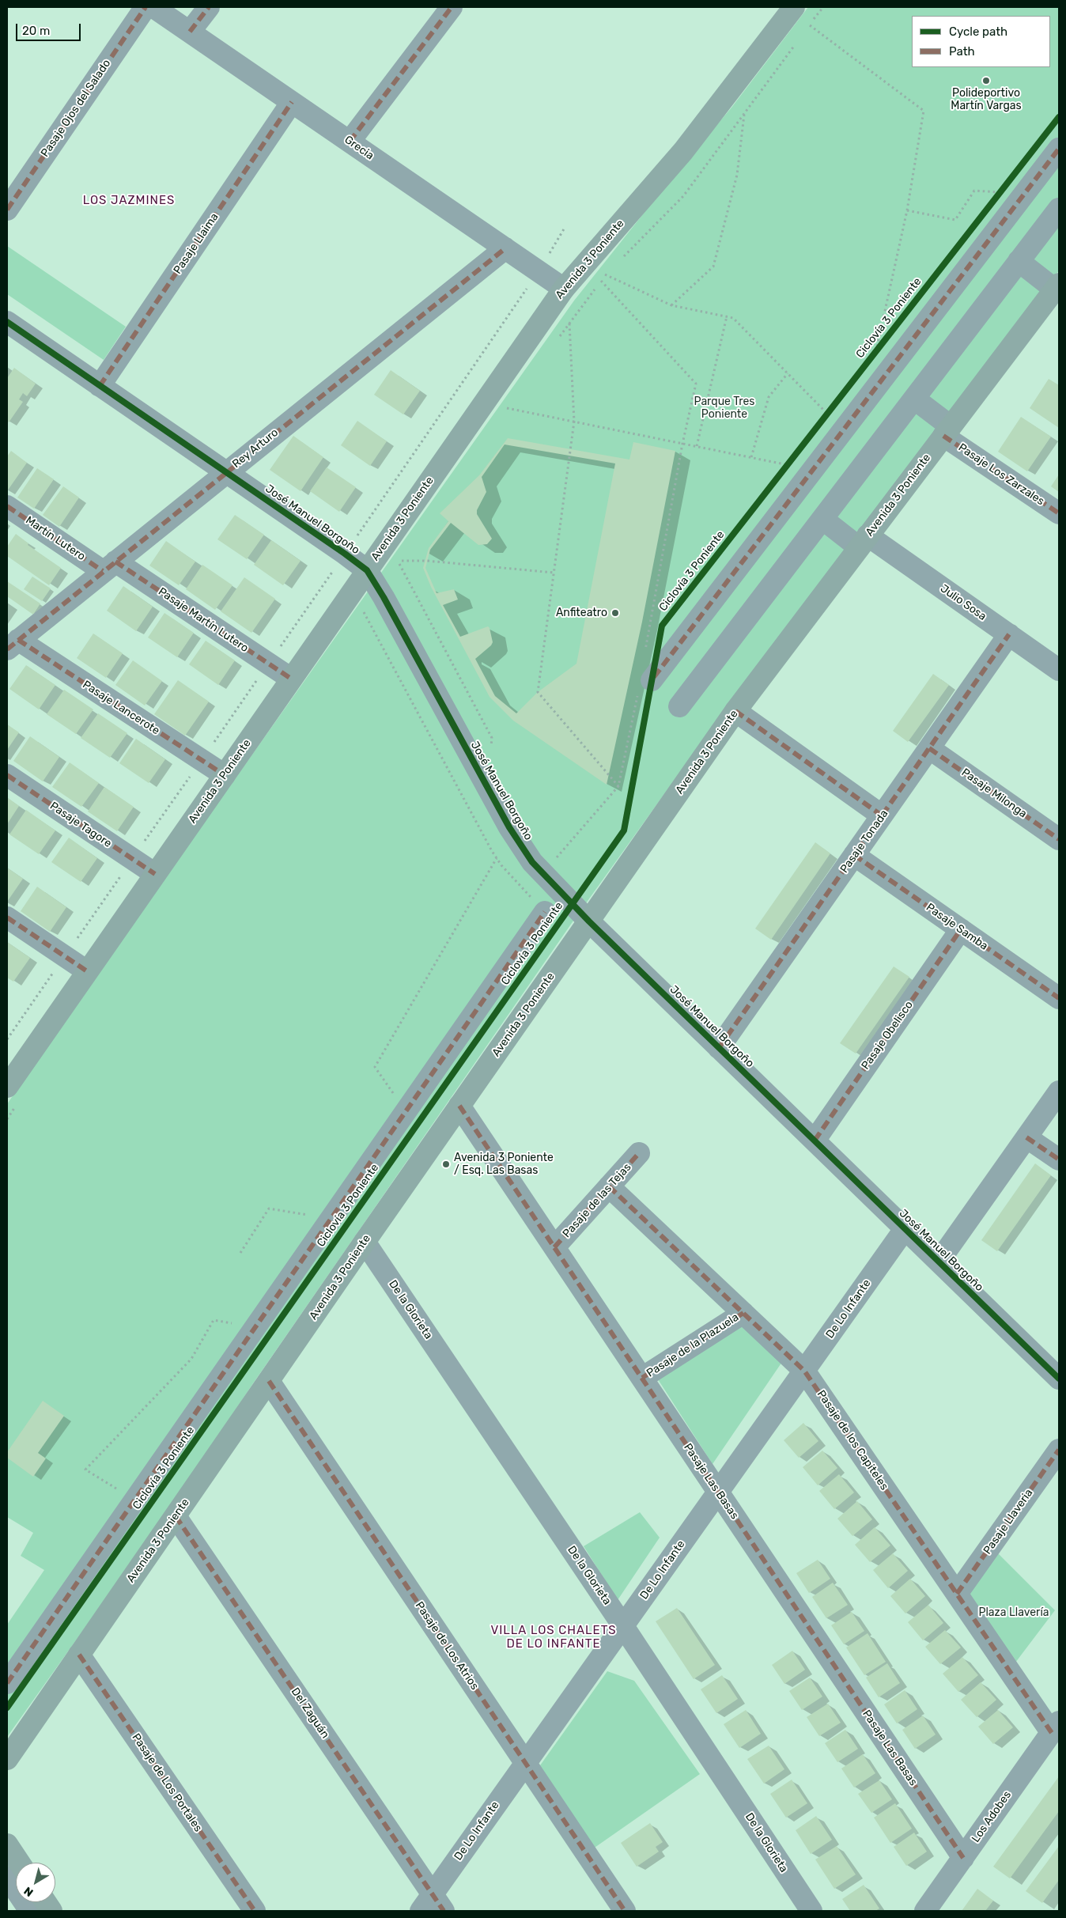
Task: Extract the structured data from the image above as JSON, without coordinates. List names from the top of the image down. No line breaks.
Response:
{"streets":{"main road":["Avenida 3 Poniente"],"street":["Pasaje Ojos del Salado","Grecia","Pasaje Llaima","Rey Arturo","Pasaje Los Zarzales","José Manuel Borgoño","Martín Lutero","Julio Sosa","Pasaje Martín Lutero","Pasaje Lancerote","Pasaje Milonga","Pasaje Tagore","Pasaje Tonada","Pasaje Samba","Pasaje Obelisco","Pasaje de las Tejas","De Lo Infante","De la Glorieta","Pasaje de la Plazuela","Pasaje de los Capiteles","Pasaje Las Basas","Pasaje Llaveria","Pasaje de Los Atrios","Del Zaguán","Pasaje de Los Portales","Los Adobes"],"cycle path":["Ciclovía 3 Poniente"]},"crossings":[["Grecia","Pasaje Llaima"],["Grecia","Avenida 3 Poniente"],["Grecia","Rey Arturo"],["Pasaje Llaima","José Manuel Borgoño"],["Avenida 3 Poniente","Pasaje Los Zarzales"],["Avenida 3 Poniente","José Manuel Borgoño"],["Avenida 3 Poniente","Julio Sosa"],["Avenida 3 Poniente","Pasaje Martín Lutero"],["Avenida 3 Poniente","Pasaje Lancerote"],["Avenida 3 Poniente","Pasaje Tagore"],["Avenida 3 Poniente","De la Glorieta"],["Avenida 3 Poniente","Pasaje Las Basas"],["Avenida 3 Poniente","Pasaje de Los Atrios"],["Avenida 3 Poniente","Del Zaguán"],["Avenida 3 Poniente","Pasaje de Los Portales"],["Rey Arturo","José Manuel Borgoño"],["Rey Arturo","Martín Lutero"],["Rey Arturo","Pasaje Martín Lutero"],["Rey Arturo","Pasaje Lancerote"],["José Manuel Borgoño","Pasaje Tonada"],["José Manuel Borgoño","Pasaje Obelisco"],["José Manuel Borgoño","De Lo Infante"],["Martín Lutero","Pasaje Martín Lutero"],["Julio Sosa","Pasaje Tonada"],["Pasaje Milonga","Pasaje Tonada"],["Pasaje Tonada","Pasaje Samba"],["Pasaje Samba","Pasaje Obelisco"],["Pasaje de las Tejas","Pasaje de los Capiteles"],["Pasaje de las Tejas","Pasaje Las Basas"],["De Lo Infante","De la Glorieta"],["De Lo Infante","Pasaje de los Capiteles"],["De Lo Infante","Pasaje Las Basas"],["De Lo Infante","Pasaje de Los Atrios"],["De Lo Infante","Del Zaguán"],["Pasaje de la Plazuela","Pasaje de los Capiteles"],["Pasaje de la Plazuela","Pasaje Las Basas"],["Pasaje de los Capiteles","Pasaje Llaveria"],["Pasaje de los Capiteles","Los Adobes"],["Pasaje Las Basas","Los Adobes"]],"districts":["LOS JAZMINES","VILLA LOS CHALETS DE LO INFANTE"],"parks":["Parque Tres Poniente","Plaza Llavería"],"places":["Polideportivo Martín Vargas","Anfiteatro","Avenida 3 Poniente / Esq. Las Basas"],"legend":["Cycle path","Path"],"scale_bar":"20 m","north":"bottom left"}
